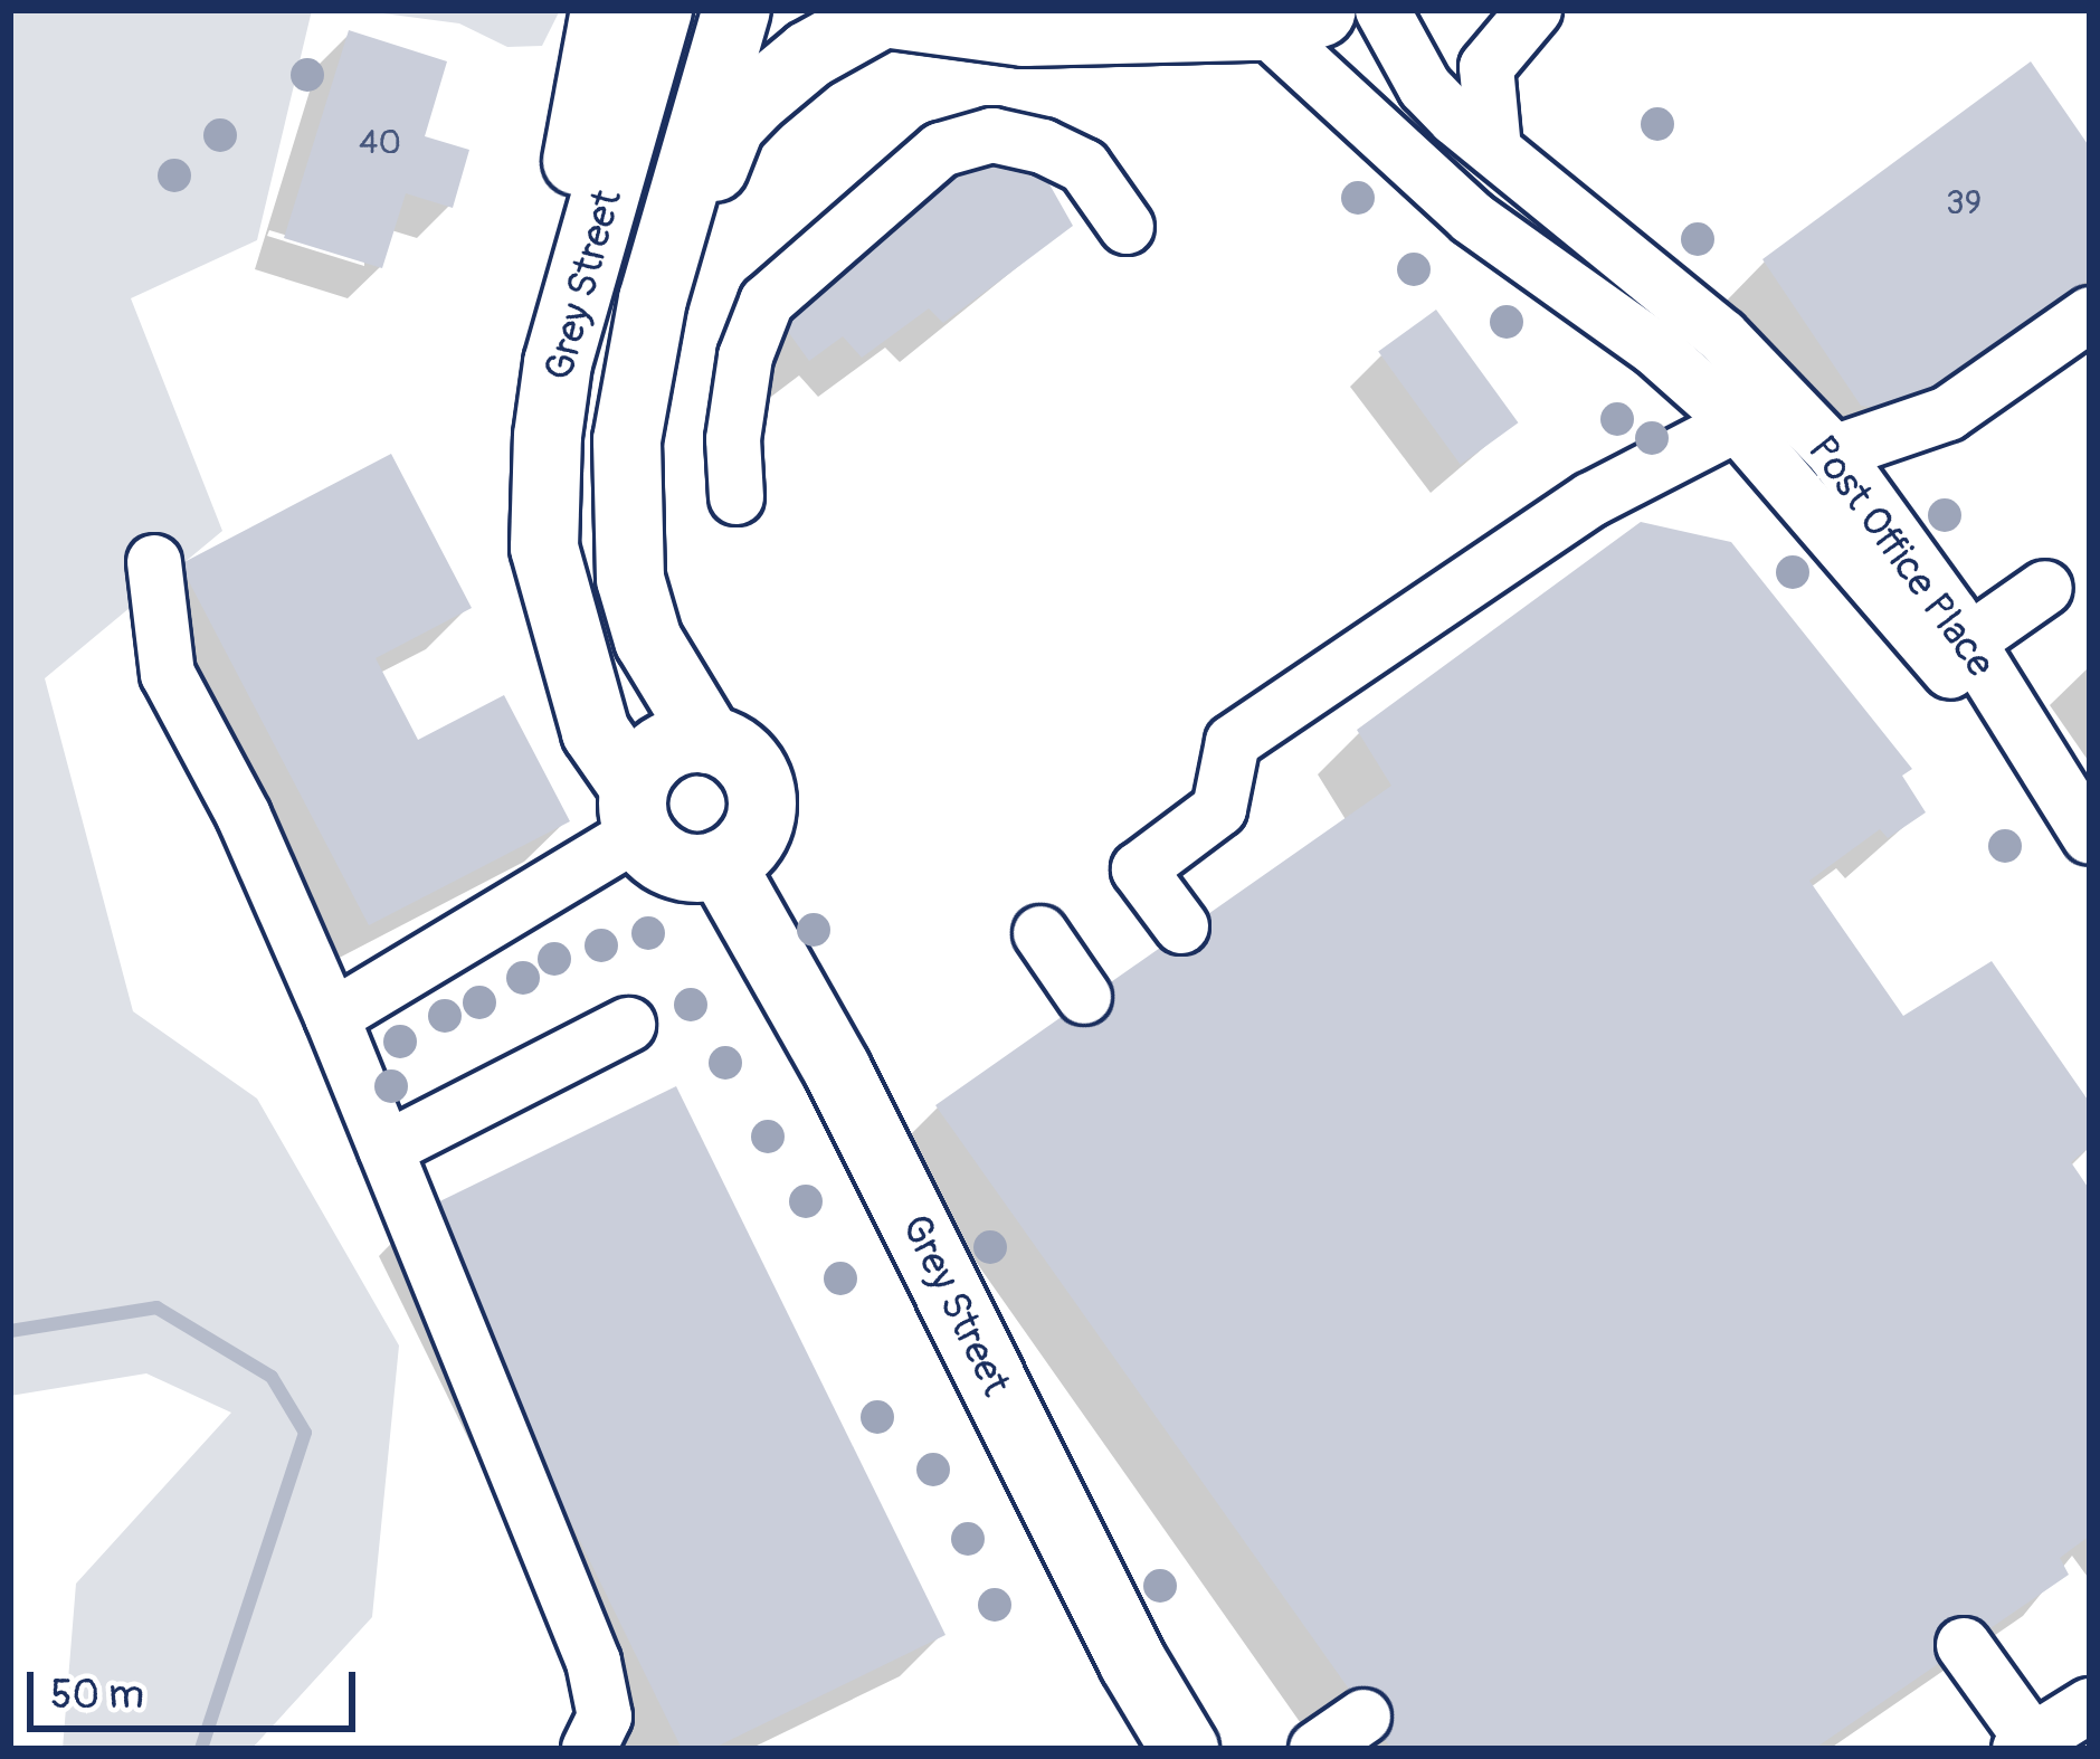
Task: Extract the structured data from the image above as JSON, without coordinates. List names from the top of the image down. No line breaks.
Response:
{"streets":{"main road":["Grey Street"],"street":["Post Office Place"]},"house_numbers":["40","39"],"scale_bar":"50 m"}
